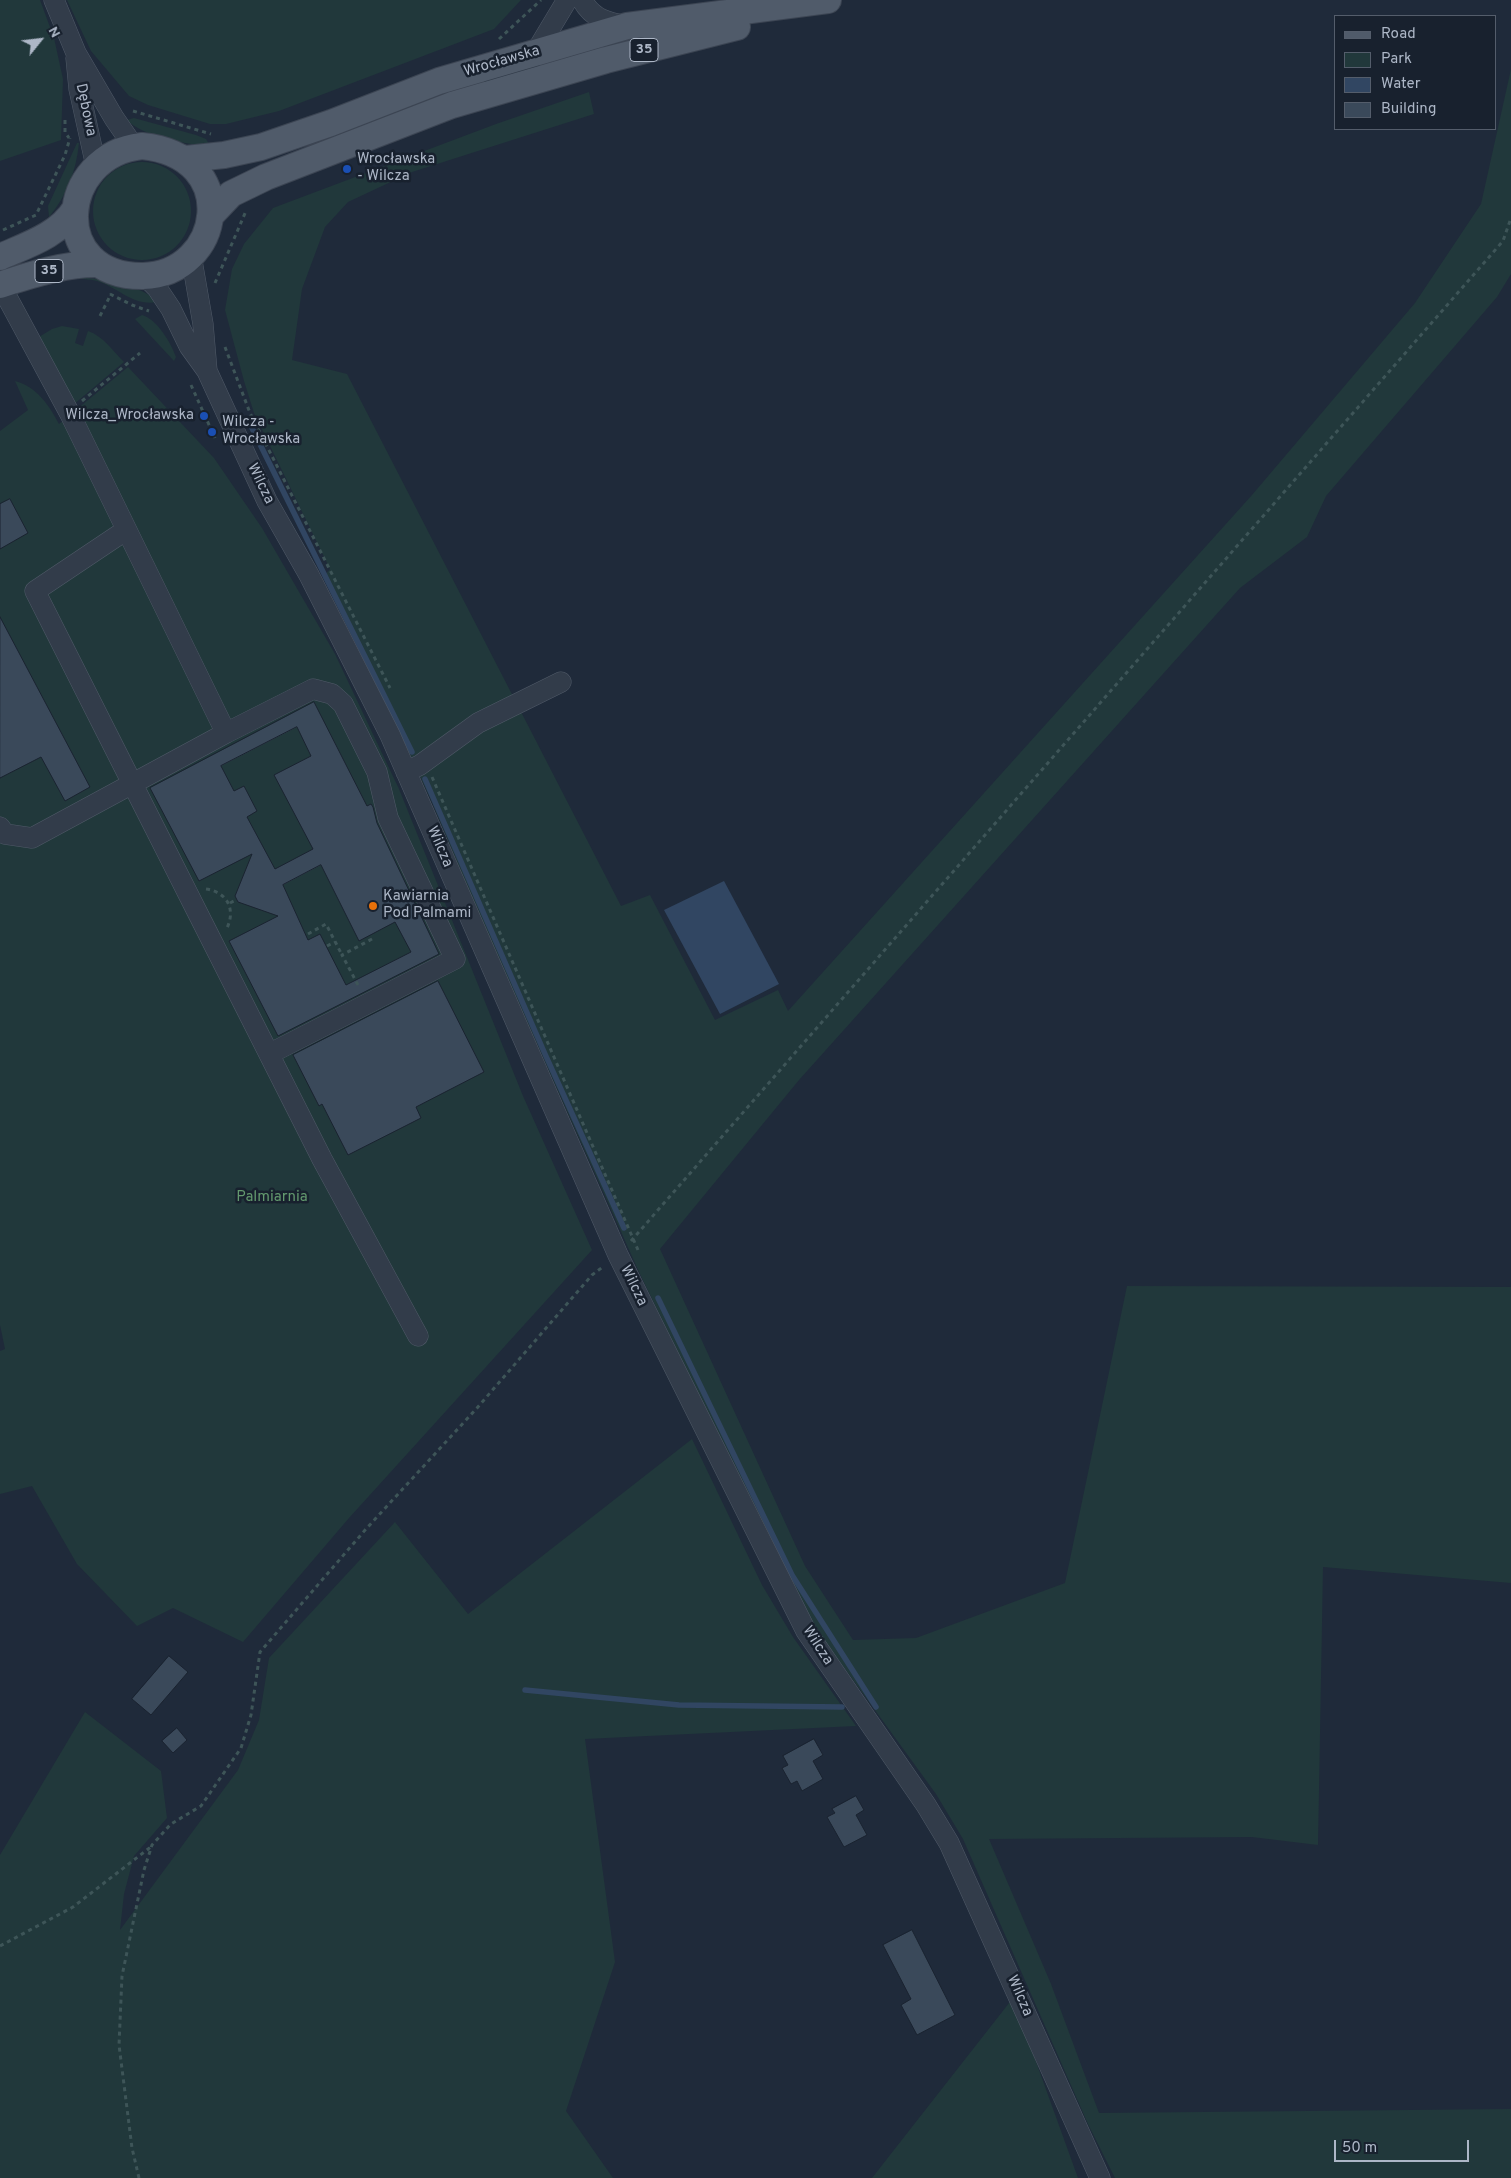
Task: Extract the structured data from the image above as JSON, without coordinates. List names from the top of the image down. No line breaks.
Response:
{"streets":{"main road":["35","Wrocławska"],"street":["Dębowa","Wilcza"]},"crossings":[["35","Wrocławska"],["35","Dębowa"],["35","Wilcza"],["Wrocławska","Dębowa"],["Wrocławska","Wilcza"],["Dębowa","Wilcza"]],"parks":["Palmiarnia"],"places":["Wrocławska - Wilcza","Wilcza_Wrocławska","Wilcza - Wrocławska","Kawiarnia Pod Palmami"],"legend":["Road","Park","Water","Building"],"scale_bar":"50 m","north":"top right"}
